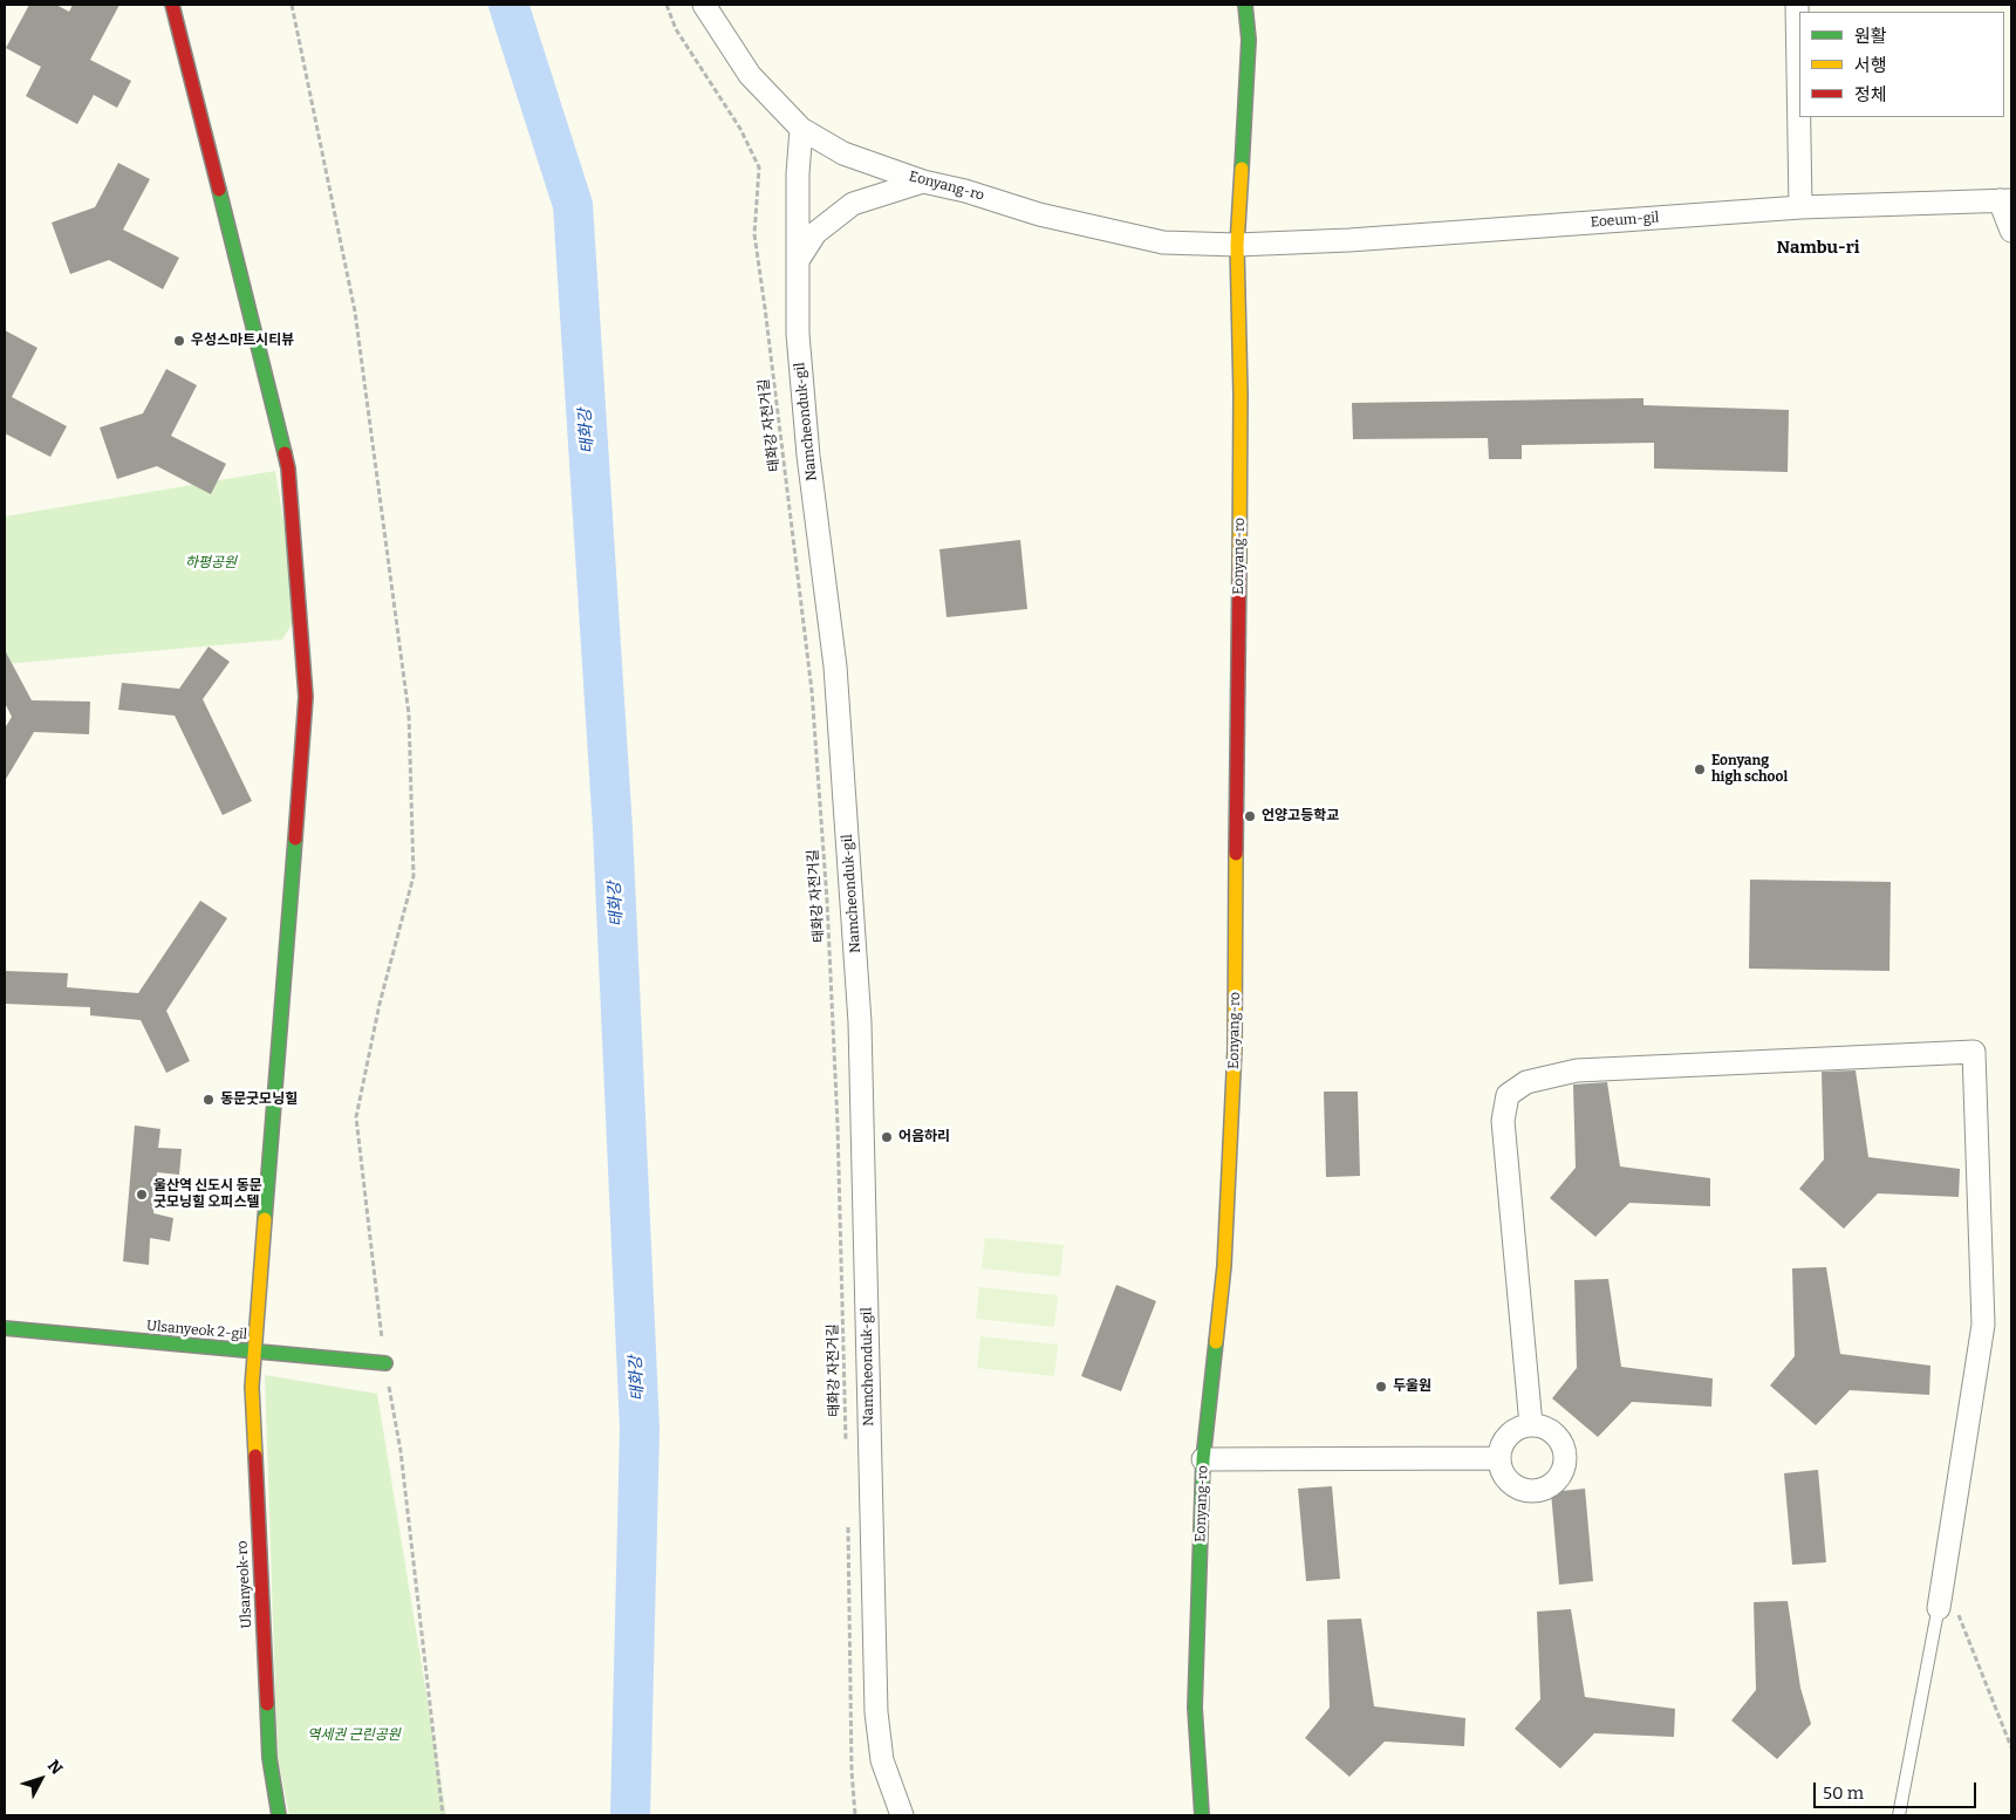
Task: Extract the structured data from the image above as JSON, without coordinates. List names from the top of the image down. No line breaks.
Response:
{"streets":{"street":["Eonyang-ro","Eoeum-gil","Namcheonduk-gil","Ulsanyeok 2-gil","Ulsanyeok-ro"],"path":["태화강 자전거길"]},"crossings":[["Eonyang-ro","Eoeum-gil"],["Eonyang-ro","Namcheonduk-gil"],["Ulsanyeok 2-gil","Ulsanyeok-ro"]],"districts":["Nambu-ri"],"water":["태화강"],"parks":["하평공원","역세권 근린공원"],"places":["우성스마트시티뷰","Eonyang high school","언양고등학교","동문굿모닝힐","어음하리","울산역 신도시 동문 굿모닝힐 오피스텔","두울원"],"legend":["원활","서행","정체"],"scale_bar":"50 m","north":"top right"}
